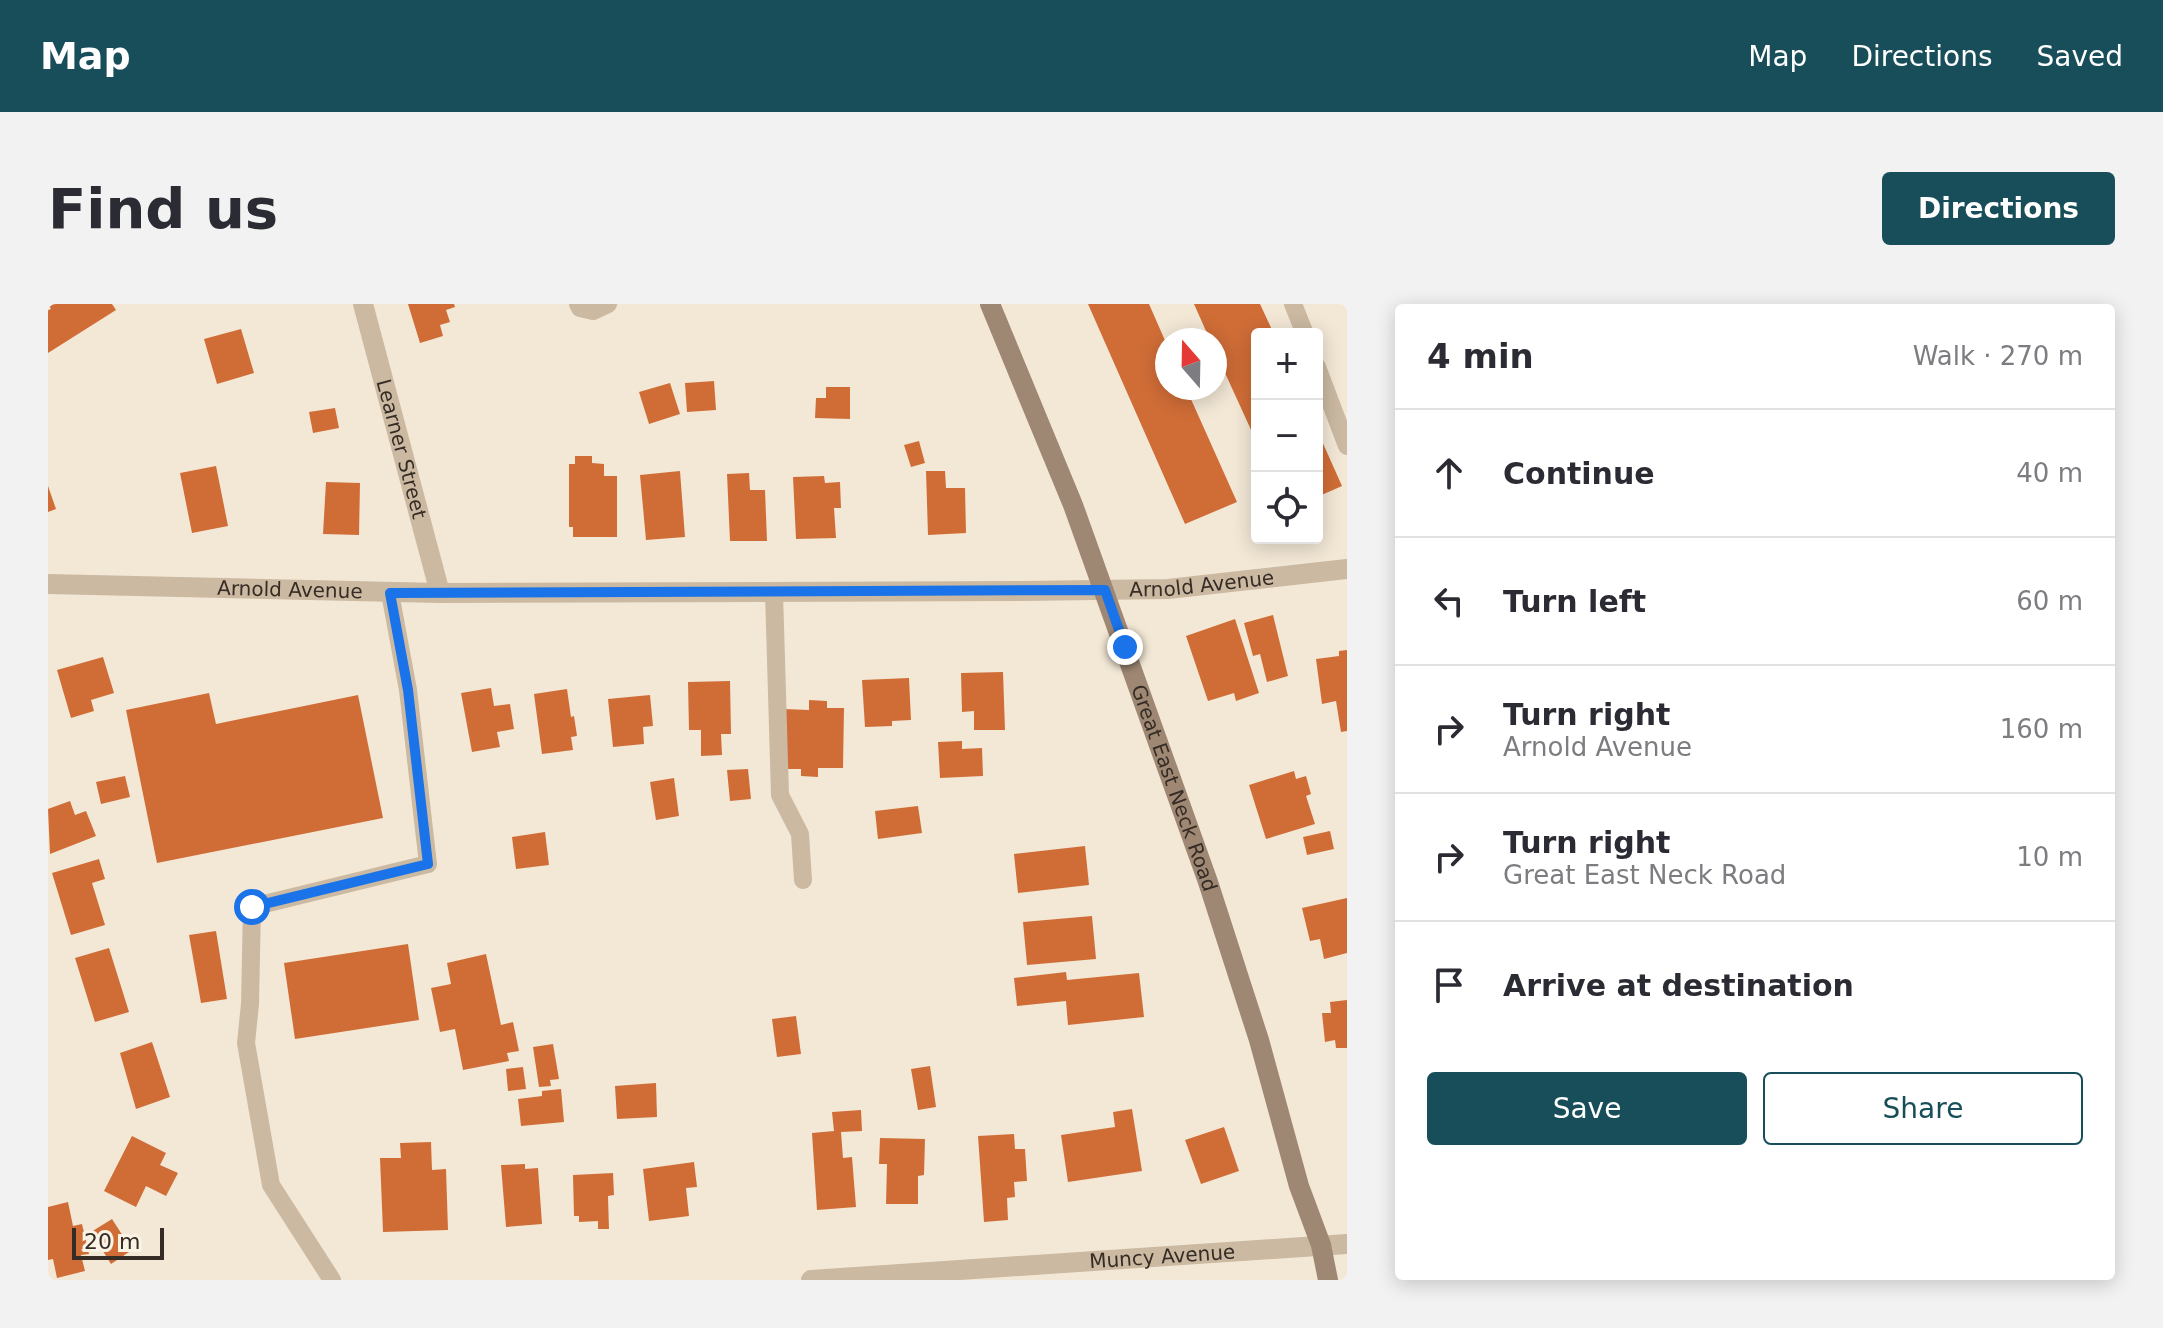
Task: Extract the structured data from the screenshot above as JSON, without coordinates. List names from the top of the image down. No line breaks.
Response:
{"streets":{"main road":["Great East Neck Road"],"street":["Learner Street","Arnold Avenue","Muncy Avenue"]},"crossings":[["Learner Street","Arnold Avenue"],["Arnold Avenue","Great East Neck Road"],["Great East Neck Road","Muncy Avenue"]],"scale_bar":"20 m","north":"top","page":{"header":"Map","nav":["Map","Directions","Saved"],"buttons":["Directions",["Save","Share"]],"title":"Find us","heading":["4 min","Walk · 270 m"],"map_buttons":["+","−"],"list":[["Continue","40 m"],["Turn left","60 m"],["Turn right","Arnold Avenue","160 m"],["Turn right","Great East Neck Road","10 m"],"Arrive at destination"],"scale":"20 m"}}
